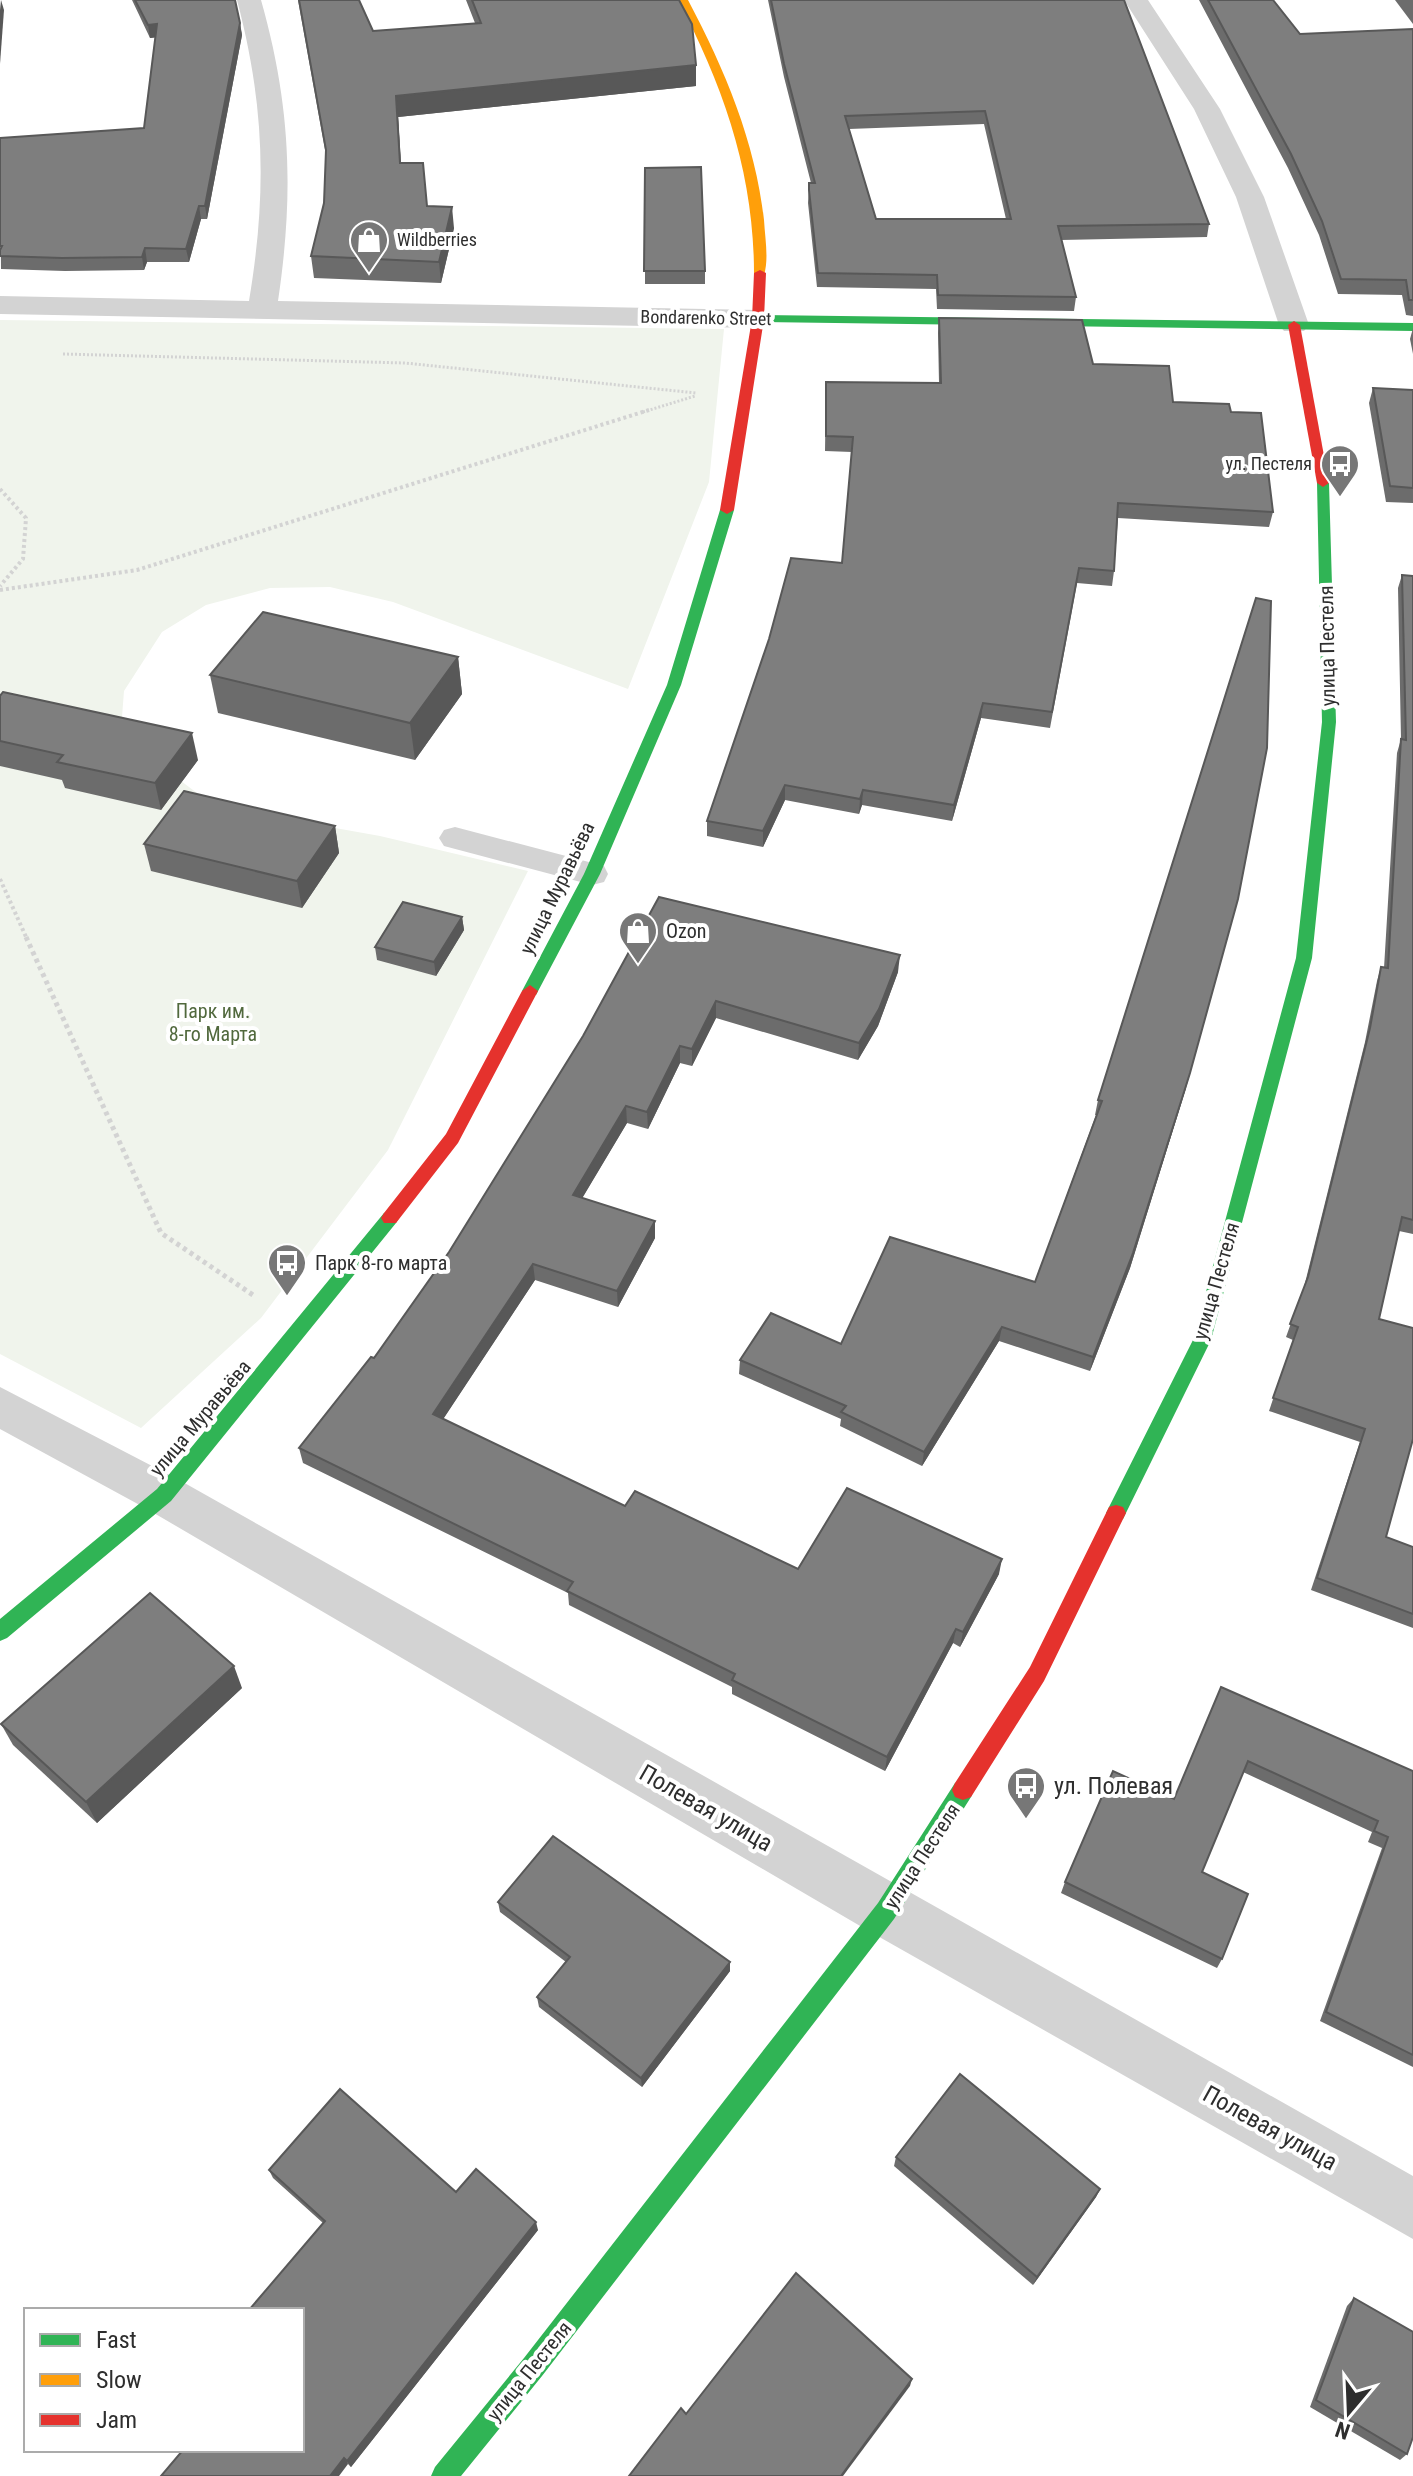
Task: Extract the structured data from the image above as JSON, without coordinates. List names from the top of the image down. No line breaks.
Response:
{"streets":{"street":["Bondarenko Street","улица Пестеля","улица Муравьёва","Полевая улица"]},"crossings":[["Bondarenko Street","улица Пестеля"],["Bondarenko Street","улица Муравьёва"],["улица Пестеля","Полевая улица"],["улица Муравьёва","Полевая улица"]],"parks":["Парк им. 8-го Марта"],"places":{"shop":["Wildberries","Ozon"],"bus stop":["ул. Пестеля","Парк 8-го марта","ул. Полевая"]},"legend":["Fast","Slow","Jam"],"north":"bottom"}
